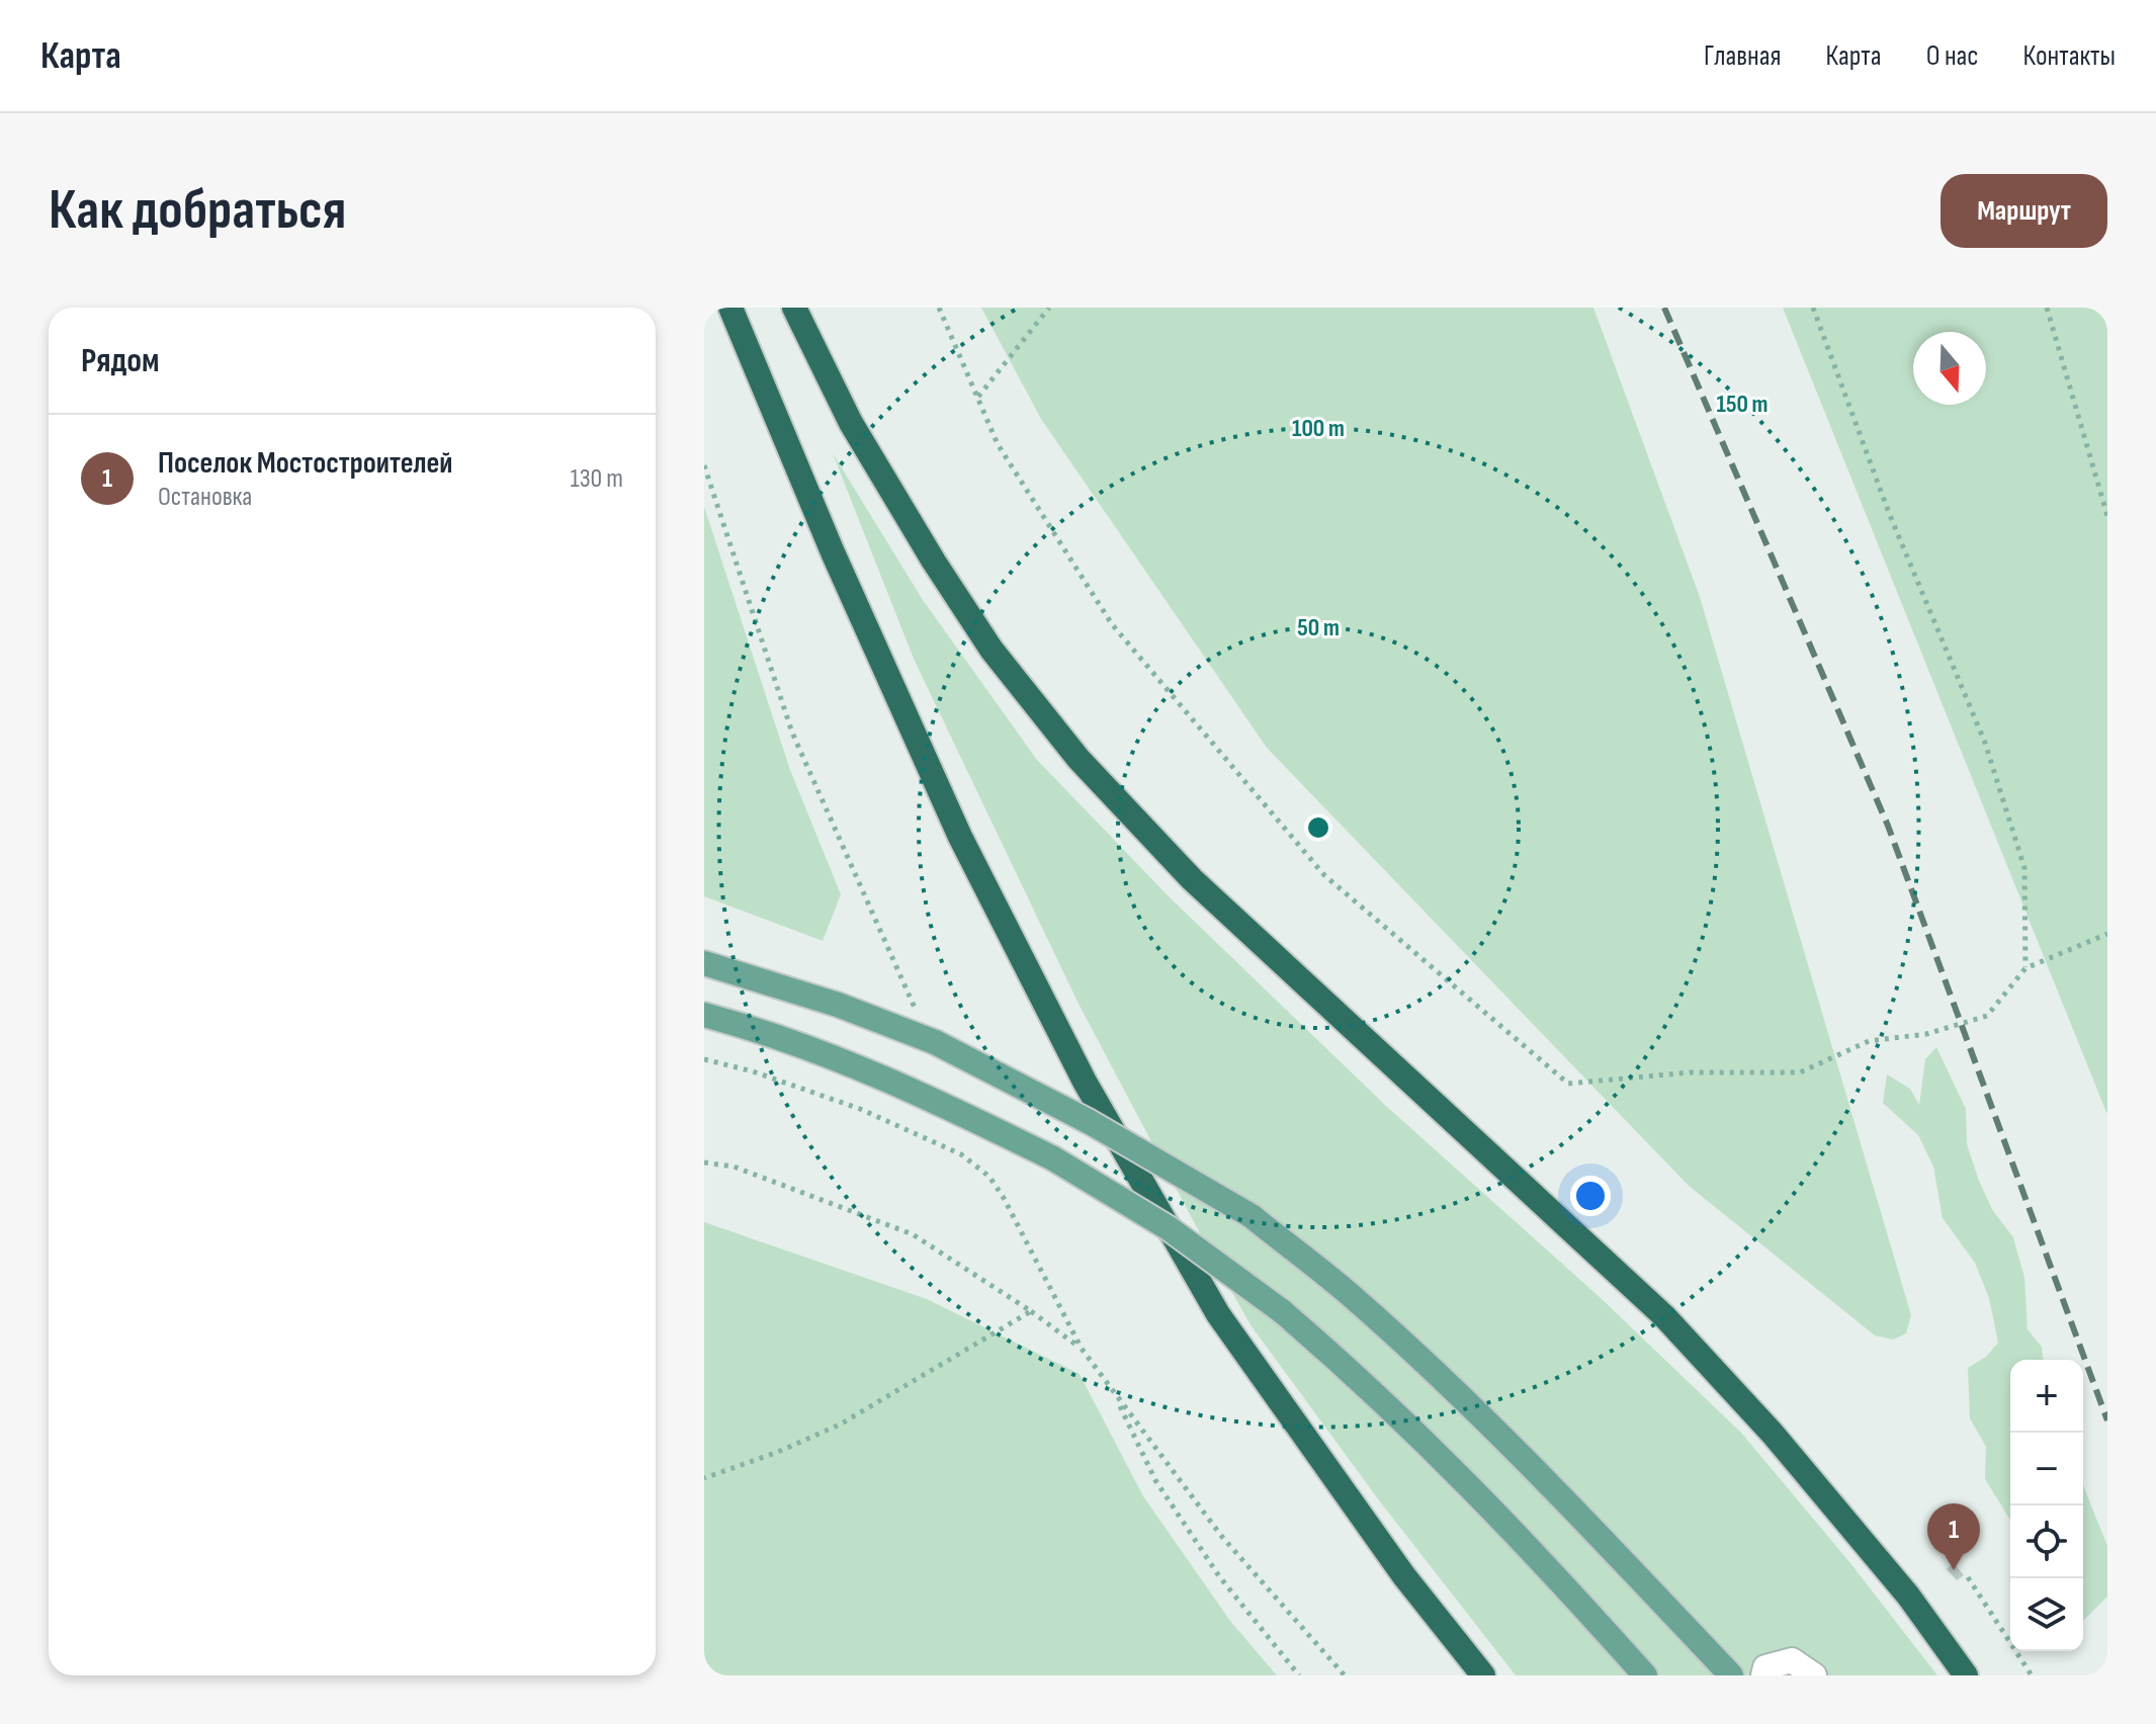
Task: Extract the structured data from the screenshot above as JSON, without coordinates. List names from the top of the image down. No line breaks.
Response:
{"north":"bottom","page":{"header":"Карта","nav":["Главная","Карта","О нас","Контакты"],"buttons":"Маршрут","title":"Как добраться","heading":"Рядом","list":[{"mark":"1","name":"Поселок Мостостроителей","note":"Остановка","value":"130 m"}],"map_buttons":["+","−"],"pins":"1"},"rings":["150 m","100 m","50 m"]}
